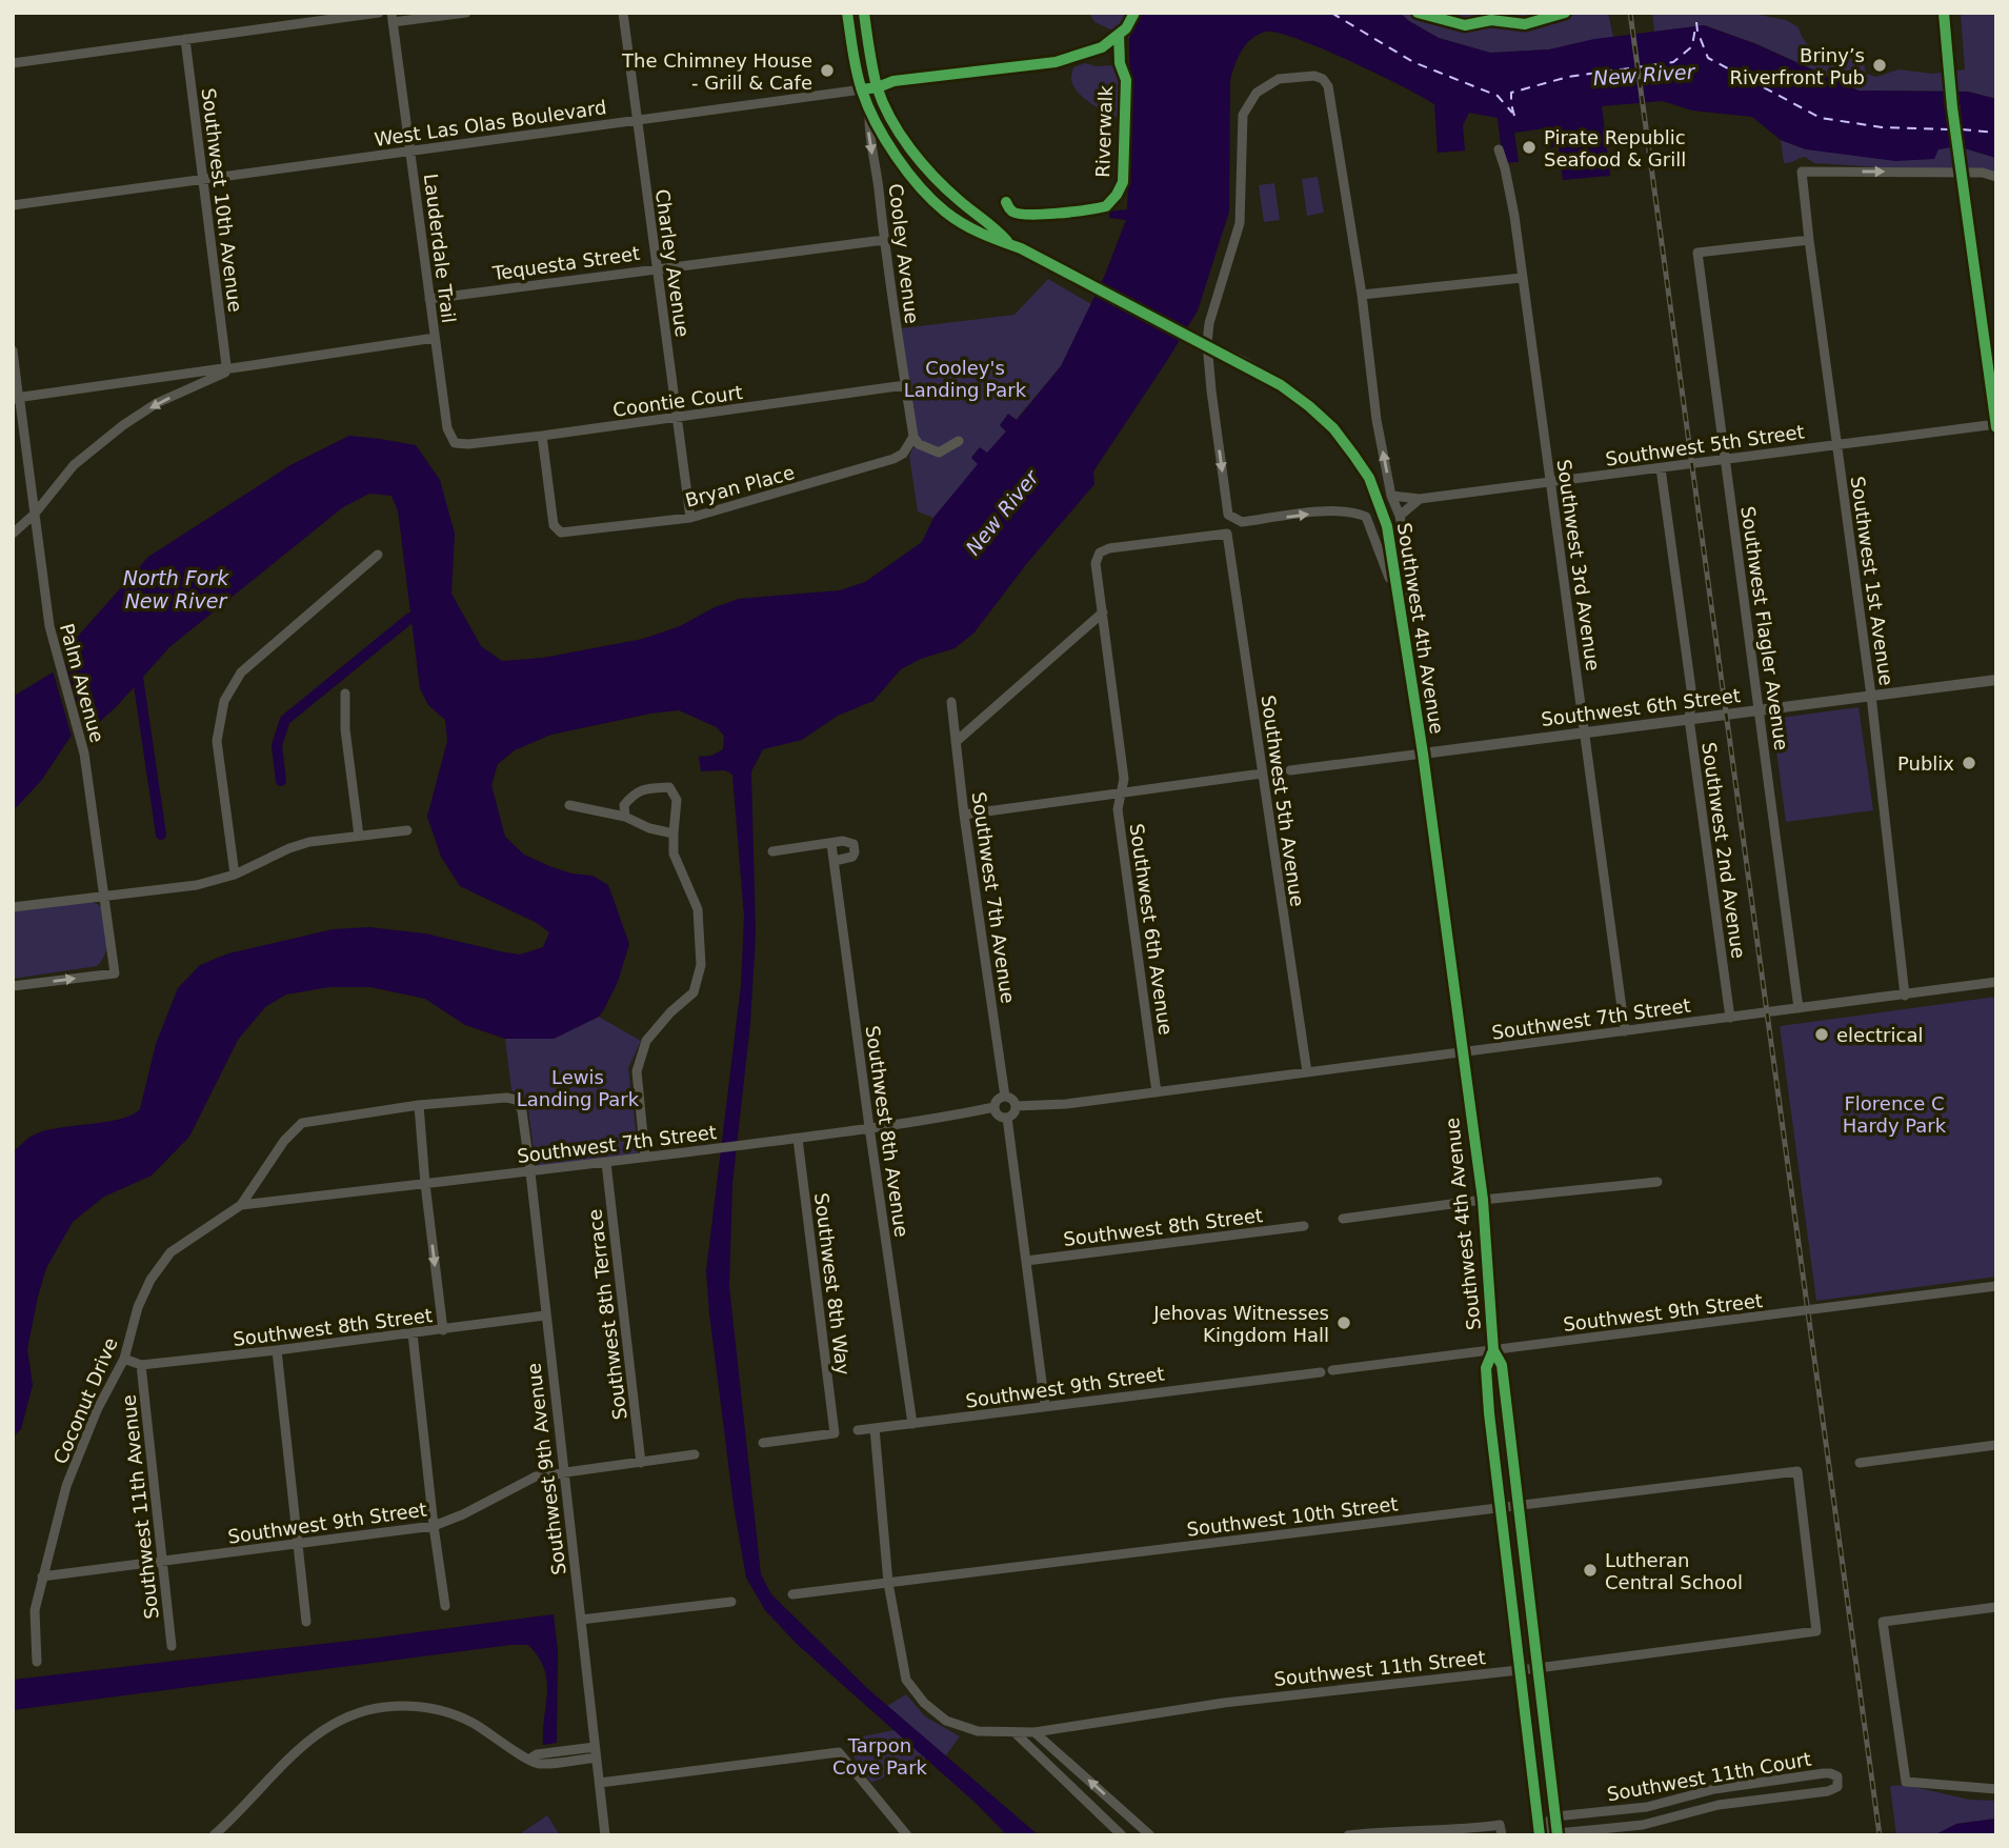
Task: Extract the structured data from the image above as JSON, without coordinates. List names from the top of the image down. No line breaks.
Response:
{"streets":{"main road":["Southwest 4th Avenue"],"street":["West Las Olas Boulevard","Southwest 10th Avenue","Lauderdale Trail","Cooley Avenue","Tequesta Street","Charley Avenue","Coontie Court","Southwest 5th Street","Bryan Place","Southwest 3rd Avenue","Southwest 1st Avenue","Southwest Flagler Avenue","Palm Avenue","Southwest 6th Street","Southwest 5th Avenue","Southwest 2nd Avenue","Southwest 7th Avenue","Southwest 6th Avenue","Southwest 7th Street","Southwest 8th Avenue","Southwest 8th Street","Southwest 8th Way","Southwest 9th Street","Southwest 8th Terrace","Coconut Drive","Southwest 9th Avenue","Southwest 11th Avenue","Southwest 10th Street","Southwest 11th Street","Southwest 11th Court"],"cycle path":["Riverwalk"]},"crossings":[["West Las Olas Boulevard","Southwest 10th Avenue"],["West Las Olas Boulevard","Lauderdale Trail"],["West Las Olas Boulevard","Charley Avenue"],["West Las Olas Boulevard","Southwest 4th Avenue"],["Lauderdale Trail","Tequesta Street"],["Lauderdale Trail","Coontie Court"],["Cooley Avenue","Tequesta Street"],["Cooley Avenue","Coontie Court"],["Cooley Avenue","Bryan Place"],["Cooley Avenue","Southwest 4th Avenue"],["Tequesta Street","Charley Avenue"],["Charley Avenue","Coontie Court"],["Charley Avenue","Bryan Place"],["Coontie Court","Bryan Place"],["Southwest 5th Street","Southwest 3rd Avenue"],["Southwest 5th Street","Southwest 1st Avenue"],["Southwest 5th Street","Southwest 4th Avenue"],["Southwest 5th Street","Southwest Flagler Avenue"],["Southwest 5th Street","Southwest 2nd Avenue"],["Southwest 3rd Avenue","Southwest 6th Street"],["Southwest 3rd Avenue","Southwest 7th Street"],["Southwest 1st Avenue","Southwest Flagler Avenue"],["Southwest 1st Avenue","Southwest 6th Street"],["Southwest 1st Avenue","Southwest 7th Street"],["Southwest 4th Avenue","Southwest 6th Street"],["Southwest 4th Avenue","Southwest 7th Street"],["Southwest 4th Avenue","Southwest 9th Street"],["Southwest 4th Avenue","Southwest 10th Street"],["Southwest 4th Avenue","Southwest 11th Street"],["Southwest 4th Avenue","Southwest 11th Court"],["Southwest Flagler Avenue","Southwest 6th Street"],["Southwest Flagler Avenue","Southwest 7th Street"],["Southwest 6th Street","Southwest 2nd Avenue"],["Southwest 5th Avenue","Southwest 6th Avenue"],["Southwest 5th Avenue","Southwest 7th Street"],["Southwest 2nd Avenue","Southwest 7th Street"],["Southwest 7th Avenue","Southwest 7th Street"],["Southwest 6th Avenue","Southwest 7th Street"],["Southwest 7th Street","Southwest 8th Avenue"],["Southwest 7th Street","Southwest 8th Way"],["Southwest 7th Street","Southwest 8th Terrace"],["Southwest 7th Street","Coconut Drive"],["Southwest 7th Street","Southwest 9th Avenue"],["Southwest 8th Avenue","Southwest 9th Street"],["Southwest 8th Street","Coconut Drive"],["Southwest 8th Street","Southwest 9th Avenue"],["Southwest 8th Street","Southwest 11th Avenue"],["Southwest 9th Street","Southwest 8th Terrace"],["Southwest 9th Street","Coconut Drive"],["Southwest 9th Street","Southwest 9th Avenue"],["Southwest 9th Street","Southwest 11th Avenue"],["Coconut Drive","Southwest 9th Avenue"],["Southwest 10th Street","Southwest 11th Street"]],"one_way":["Cooley Avenue"],"water":["New River","North Fork New River"],"parks":["Cooley's Landing Park","Lewis Landing Park","Florence C Hardy Park","Tarpon Cove Park"],"places":["Briny’s Riverfront Pub","The Chimney House - Grill & Cafe","Pirate Republic Seafood & Grill","Publix","electrical","Jehovas Witnesses Kingdom Hall","Lutheran Central School"]}
